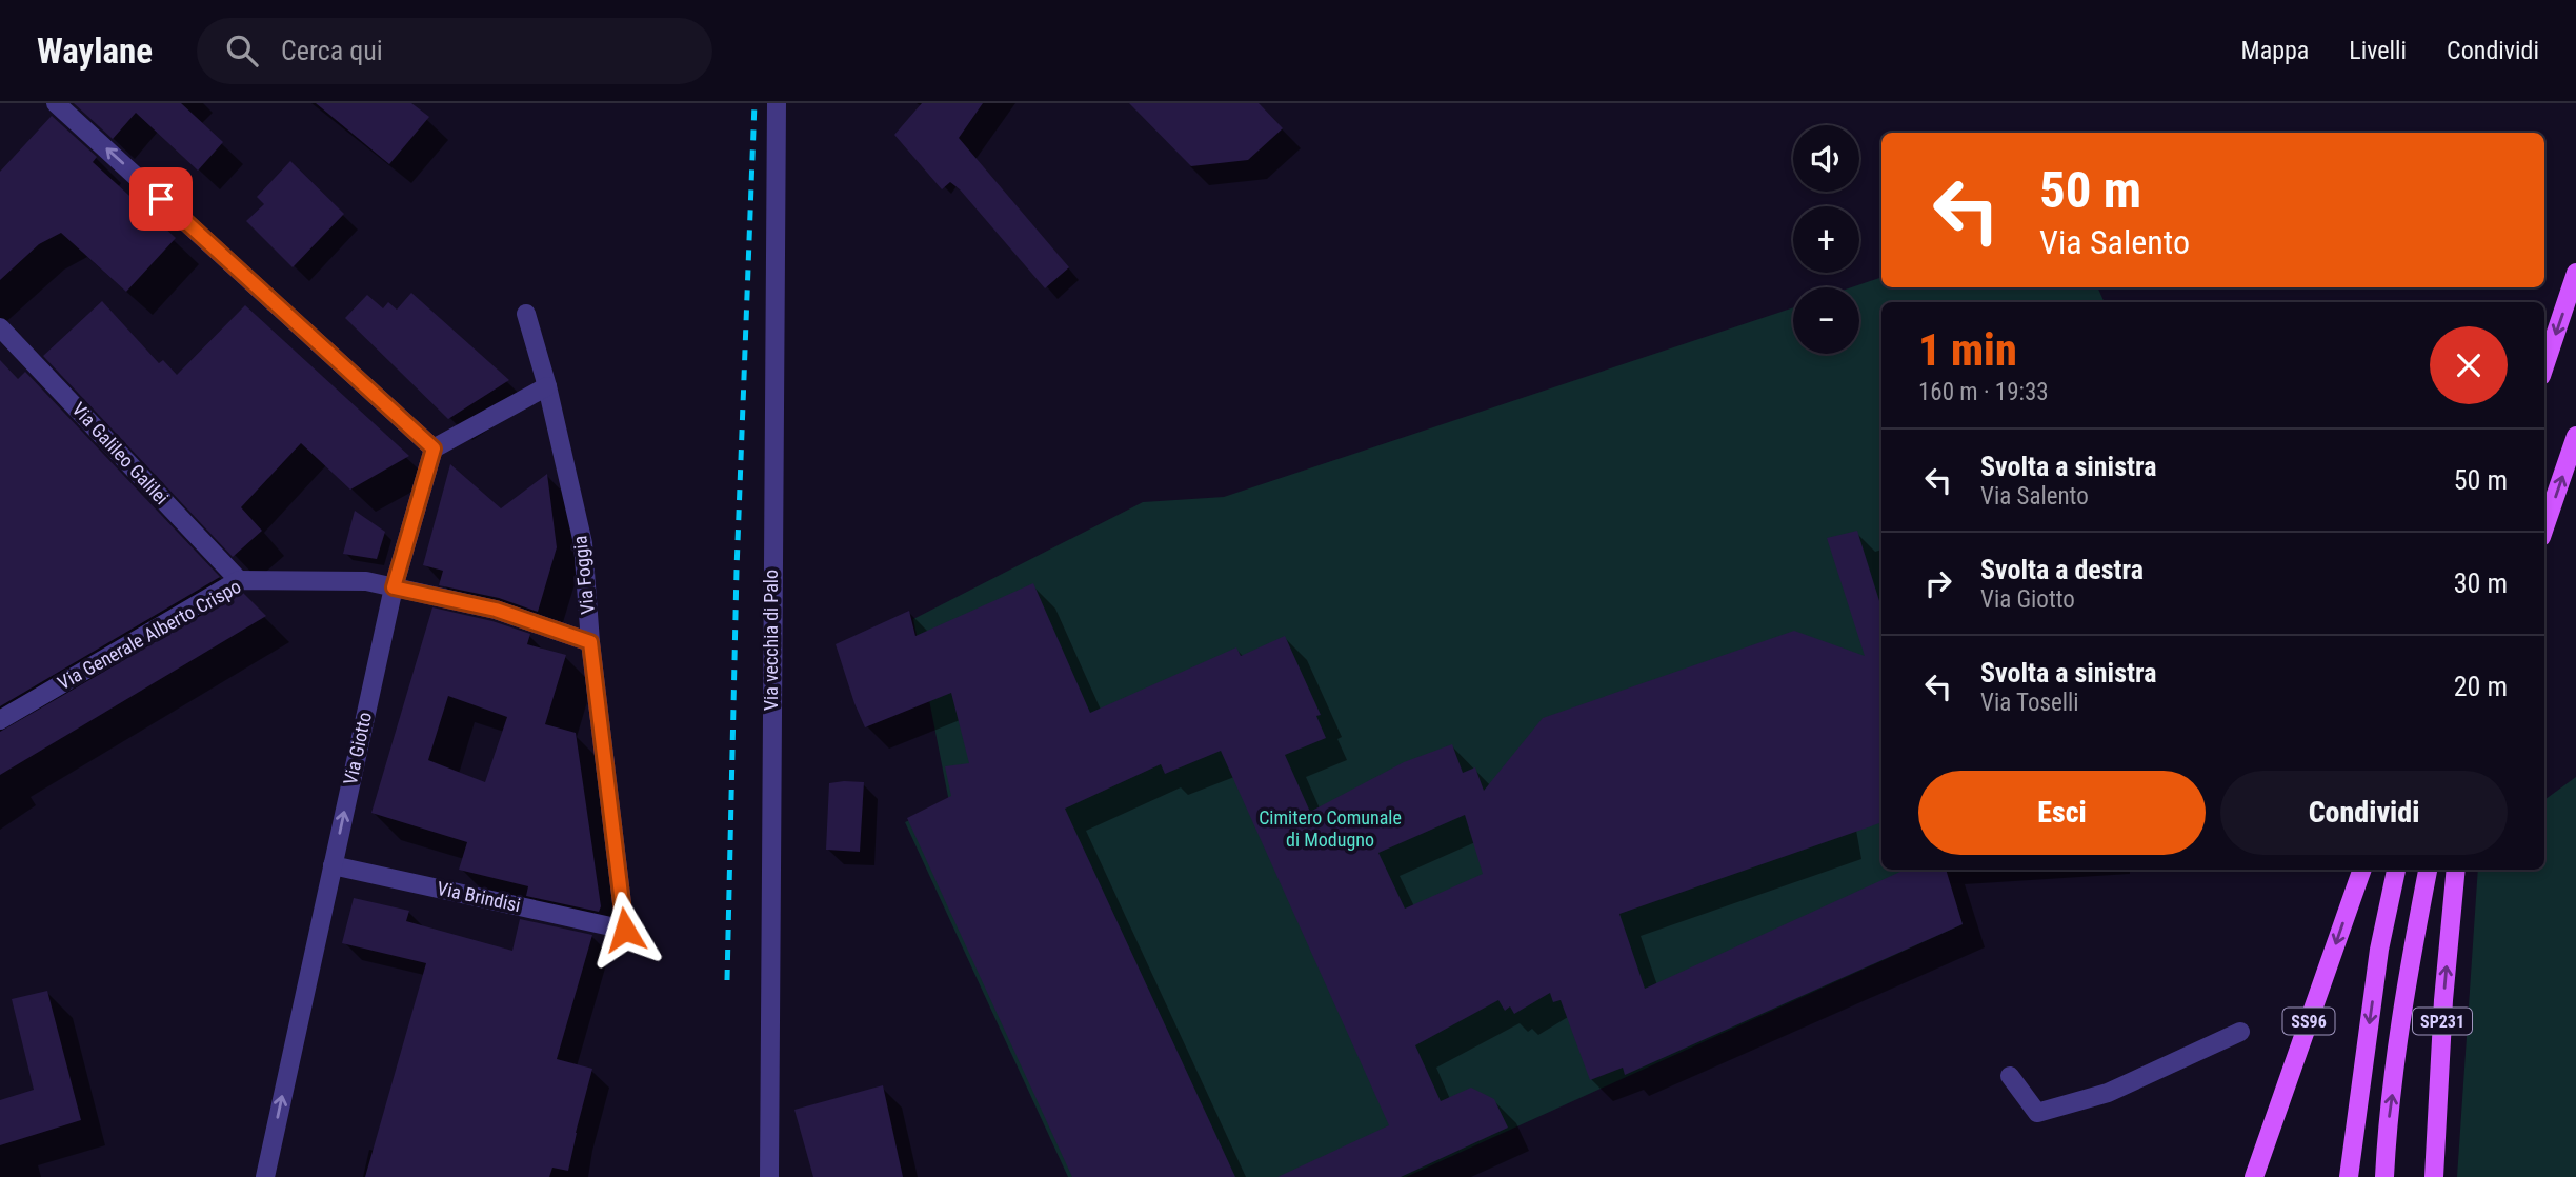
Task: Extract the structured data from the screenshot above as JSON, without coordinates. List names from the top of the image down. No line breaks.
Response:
{"streets":{"main road":["SS96","SP231"],"street":["Via Galileo Galilei","Via Foggia","Via Generale Alberto Crispo","Via vecchia di Palo","Via Giotto","Via Brindisi"]},"crossings":[["Via Galileo Galilei","Via Generale Alberto Crispo"],["Via Foggia","Via Generale Alberto Crispo"],["Via Foggia","Via Brindisi"],["Via Generale Alberto Crispo","Via Giotto"],["Via Giotto","Via Brindisi"]],"one_way":["Via Giotto"],"parks":["Cimitero Comunale di Modugno"],"page":{"header":"Waylane","search":"Cerca qui","nav":["Mappa","Livelli","Condividi"],"map_buttons":["+","−"],"turn":["50 m","Via Salento"],"heading":["1 min","160 m · 19:33"],"list":[{"name":"Svolta a sinistra","note":"Via Salento","value":"50 m"},{"name":"Svolta a destra","note":"Via Giotto","value":"30 m"},{"name":"Svolta a sinistra","note":"Via Toselli","value":"20 m"}],"buttons":["Esci","Condividi"]}}
